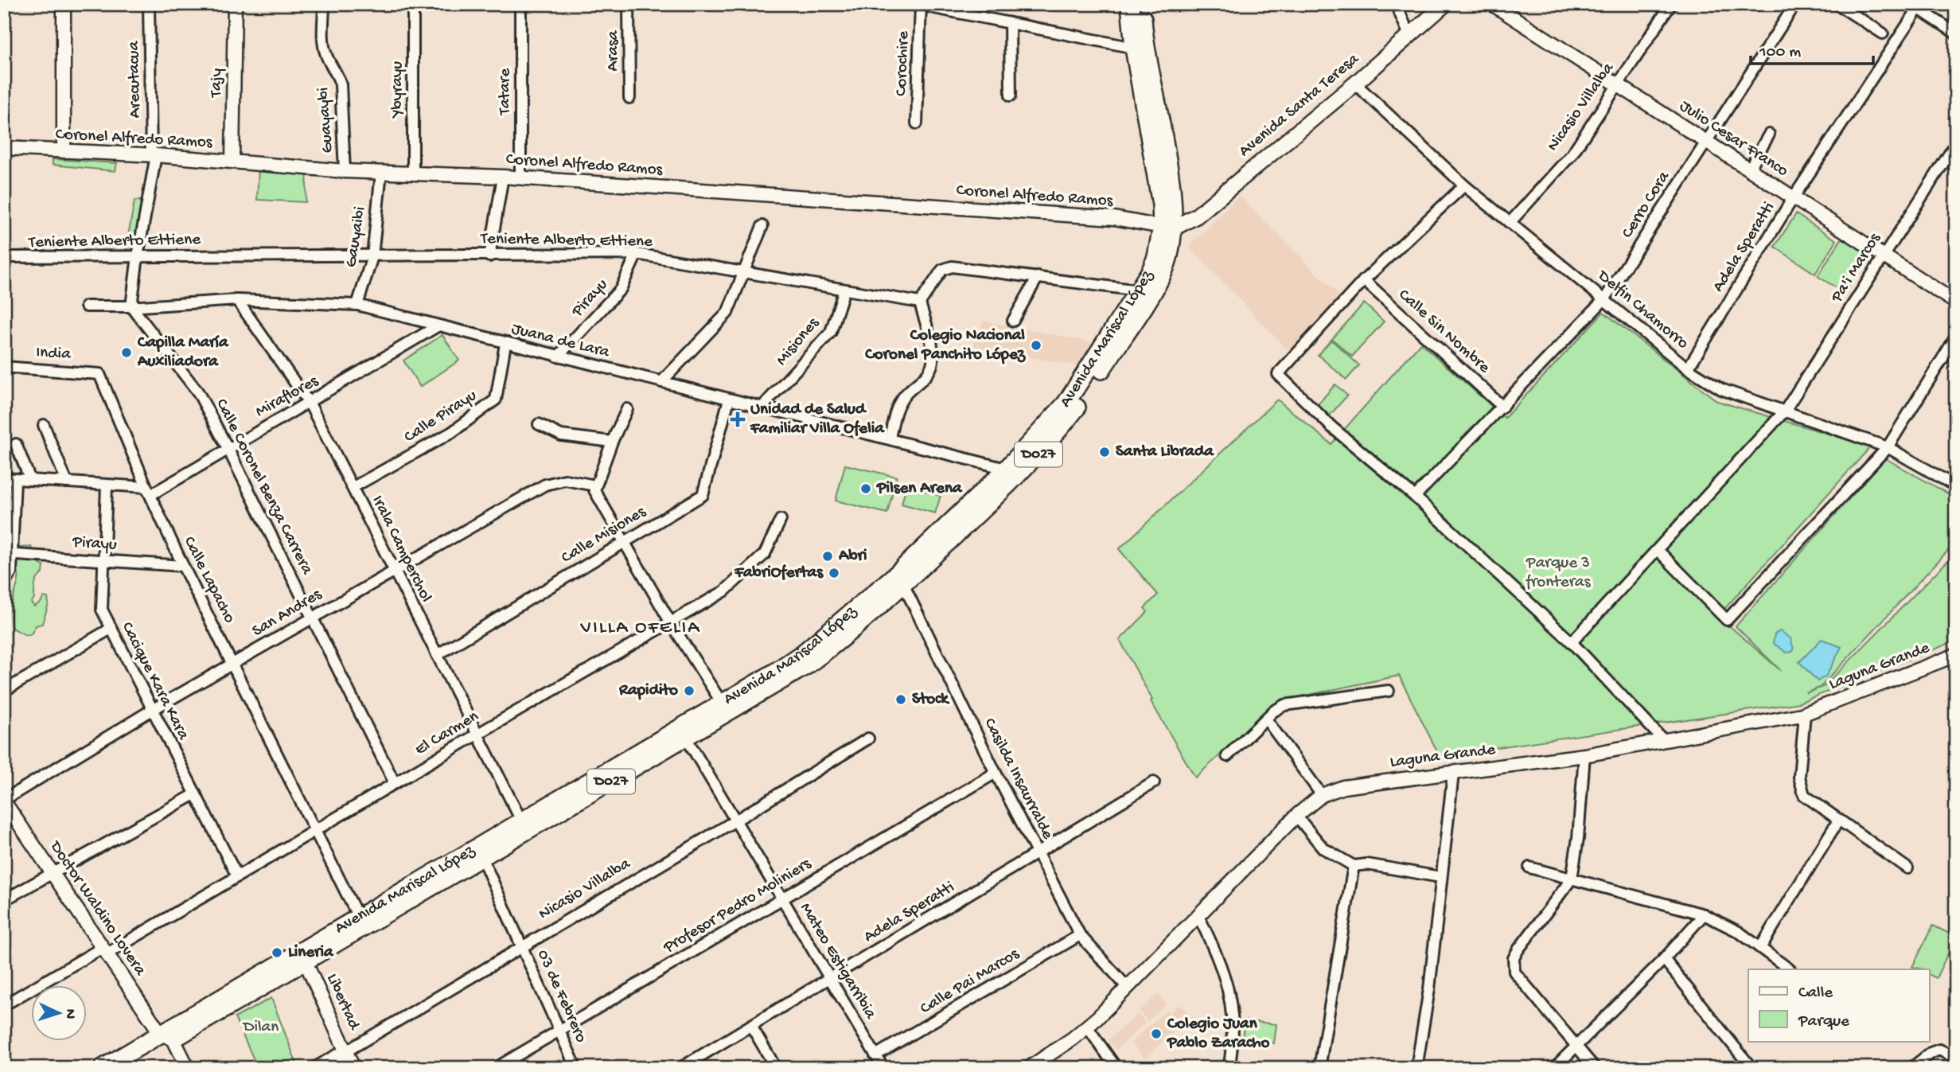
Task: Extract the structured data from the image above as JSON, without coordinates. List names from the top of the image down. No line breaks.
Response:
{"streets":{"highway":["Avenida Mariscal López","D027"],"main road":["Tajy","Avenida Santa Teresa","Nicasio Villalba","Coronel Alfredo Ramos","Julio Cesar Franco","Laguna Grande","Doctor Waldino Lovera","Libertad"],"street":["Arasa","Corochire","Arecutacua","Ybyrayu","Tatare","Guayaybi","Cerro Cora","Gauyaibi","Teniente Alberto Ettiene","Adela Speratti","Pa'i Marcos","Pirayu","Delfin Chamorro","Calle Sin Nombre","Juana de Lara","Misiones","India","Miraflores","Calle Pirayu","Calle Coronel Benza Carrera","Calle Misiones","Irala Camperchol","Calle Lapacho","San Andres","Cacique Kara Kara","El Carmen","Casilda Insaurralde","Profesor Pedro Moliniers","Mateo Estigarribia","Calle Pai Marcos","03 de Febrero"]},"crossings":[["Arecutacua","Coronel Alfredo Ramos"],["Arecutacua","Teniente Alberto Ettiene"],["Arecutacua","Juana de Lara"],["Arecutacua","Calle Coronel Benza Carrera"],["Tajy","Coronel Alfredo Ramos"],["Ybyrayu","Coronel Alfredo Ramos"],["Tatare","Coronel Alfredo Ramos"],["Avenida Santa Teresa","Coronel Alfredo Ramos"],["Avenida Santa Teresa","Delfin Chamorro"],["Avenida Santa Teresa","Avenida Mariscal López"],["Nicasio Villalba","Julio Cesar Franco"],["Nicasio Villalba","Delfin Chamorro"],["Nicasio Villalba","Mateo Estigarribia"],["Nicasio Villalba","03 de Febrero"],["Nicasio Villalba","Libertad"],["Guayaybi","Coronel Alfredo Ramos"],["Coronel Alfredo Ramos","Gauyaibi"],["Coronel Alfredo Ramos","Avenida Mariscal López"],["Julio Cesar Franco","Cerro Cora"],["Julio Cesar Franco","Adela Speratti"],["Julio Cesar Franco","Pa'i Marcos"],["Cerro Cora","Delfin Chamorro"],["Cerro Cora","Calle Sin Nombre"],["Gauyaibi","Teniente Alberto Ettiene"],["Gauyaibi","Juana de Lara"],["Teniente Alberto Ettiene","Pirayu"],["Teniente Alberto Ettiene","Misiones"],["Adela Speratti","Delfin Chamorro"],["Adela Speratti","Casilda Insaurralde"],["Adela Speratti","Mateo Estigarribia"],["Pa'i Marcos","Delfin Chamorro"],["Pirayu","Juana de Lara"],["Pirayu","Calle Lapacho"],["Pirayu","Cacique Kara Kara"],["Avenida Mariscal López","Juana de Lara"],["Avenida Mariscal López","Irala Camperchol"],["Avenida Mariscal López","Calle Lapacho"],["Avenida Mariscal López","Casilda Insaurralde"],["Avenida Mariscal López","Doctor Waldino Lovera"],["Avenida Mariscal López","Mateo Estigarribia"],["Avenida Mariscal López","03 de Febrero"],["Avenida Mariscal López","Libertad"],["Juana de Lara","Misiones"],["Juana de Lara","Miraflores"],["Juana de Lara","Calle Pirayu"],["Juana de Lara","Calle Coronel Benza Carrera"],["Juana de Lara","Calle Misiones"],["Juana de Lara","Irala Camperchol"],["India","Calle Lapacho"],["Miraflores","Calle Coronel Benza Carrera"],["Miraflores","Irala Camperchol"],["Miraflores","Calle Lapacho"],["Calle Pirayu","Irala Camperchol"],["Calle Coronel Benza Carrera","San Andres"],["Calle Coronel Benza Carrera","El Carmen"],["Calle Misiones","Irala Camperchol"],["Irala Camperchol","San Andres"],["Irala Camperchol","El Carmen"],["Calle Lapacho","San Andres"],["Calle Lapacho","El Carmen"],["San Andres","Cacique Kara Kara"],["San Andres","Doctor Waldino Lovera"],["Laguna Grande","Casilda Insaurralde"],["Cacique Kara Kara","El Carmen"],["El Carmen","Doctor Waldino Lovera"],["Casilda Insaurralde","Profesor Pedro Moliniers"],["Casilda Insaurralde","Calle Pai Marcos"],["Profesor Pedro Moliniers","Mateo Estigarribia"],["Profesor Pedro Moliniers","03 de Febrero"],["Mateo Estigarribia","Calle Pai Marcos"]],"districts":["VILLA OFELIA"],"parks":["Parque 3 fronteras","Dilan"],"places":{"other":["Colegio Nacional Coronel Panchito López","Capilla María Auxiliadora","Santa Librada","Pilsen Arena","Abri","FabriOfertas","Rapidito","Stock","Lineria","Colegio Juan Pablo Zaracho"],"health":["Unidad de Salud Familiar Villa Ofelia"]},"legend":["Calle","Parque"],"scale_bar":"100 m","north":"right"}
